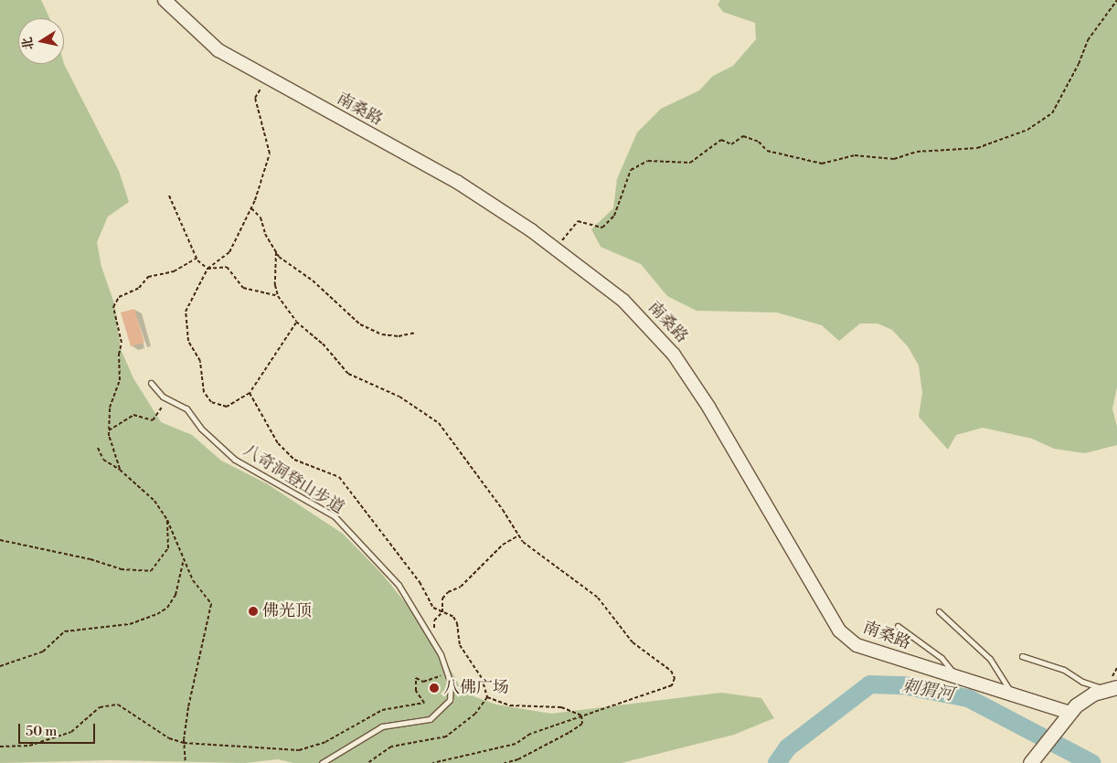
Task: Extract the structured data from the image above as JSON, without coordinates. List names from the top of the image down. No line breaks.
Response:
{"streets":{"street":["南桑路"],"lane":["八奇洞登山步道"]},"water":["刺猬河"],"places":["佛光顶","八佛广场"],"scale_bar":"50 m","north":"left"}
